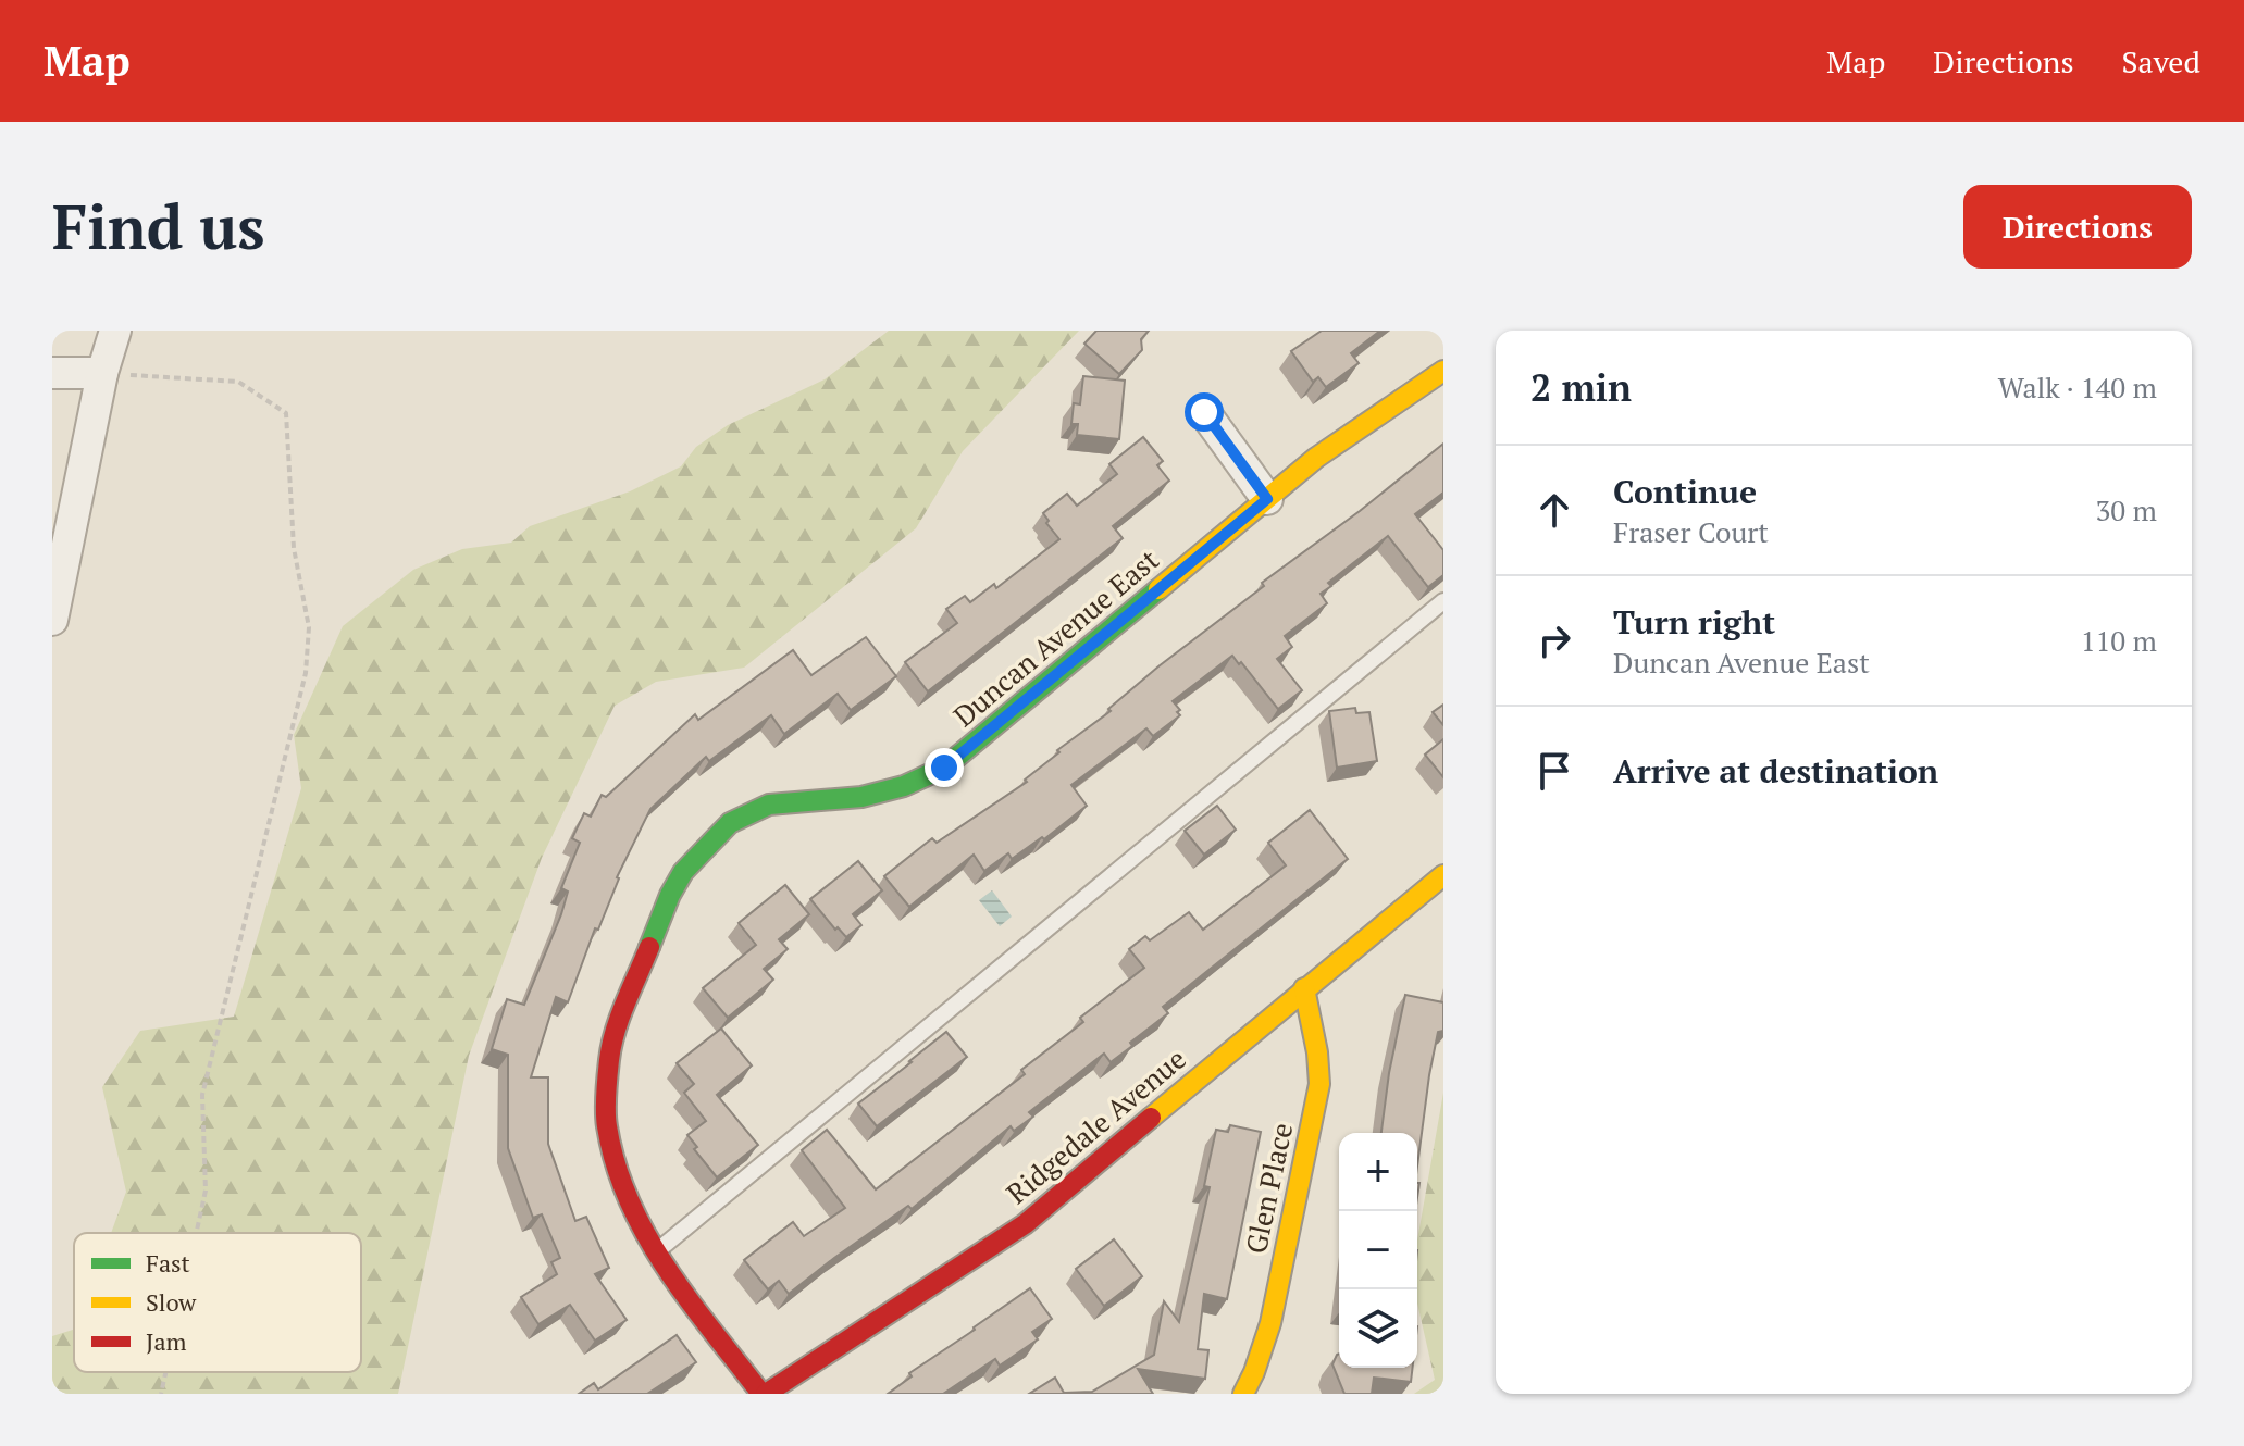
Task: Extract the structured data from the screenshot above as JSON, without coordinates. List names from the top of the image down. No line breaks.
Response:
{"streets":{"street":["Duncan Avenue East","Ridgedale Avenue","Glen Place"]},"crossings":[["Duncan Avenue East","Ridgedale Avenue"],["Ridgedale Avenue","Glen Place"]],"legend":["Fast","Slow","Jam"],"page":{"header":"Map","nav":["Map","Directions","Saved"],"buttons":"Directions","title":"Find us","heading":["2 min","Walk · 140 m"],"list":[["Continue","Fraser Court","30 m"],["Turn right","Duncan Avenue East","110 m"],"Arrive at destination"],"map_buttons":["+","−"]}}
